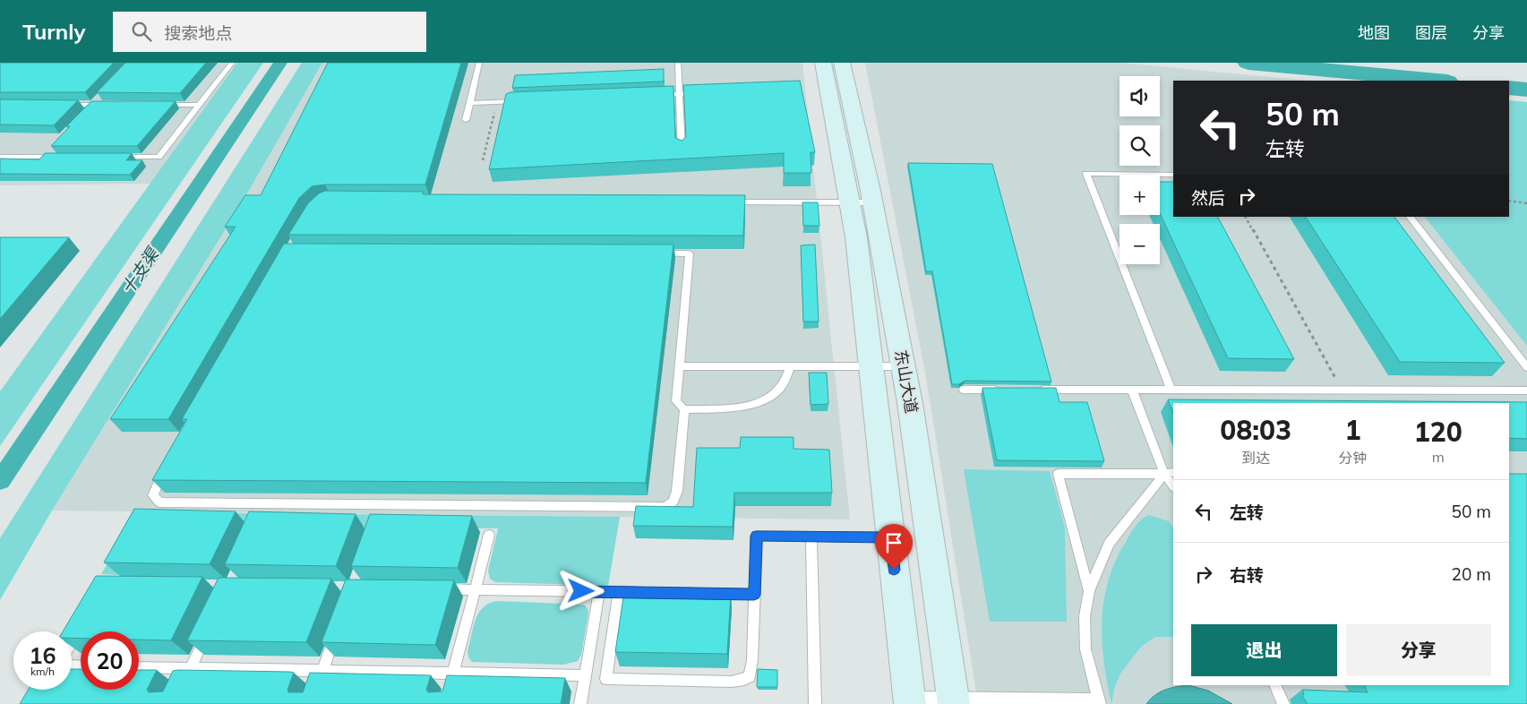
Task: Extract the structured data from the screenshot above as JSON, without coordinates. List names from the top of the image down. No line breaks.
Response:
{"streets":{"main road":["东山大道"]},"water":["十支渠"],"page":{"header":"Turnly","search":"搜索地点","nav":["地图","图层","分享"],"map_buttons":["+","−"],"turn":["50 m","左转"],"then":"然后","eta":["08:03","到达","1","分钟","120","m"],"list":[{"name":"左转","value":"50 m"},{"name":"右转","value":"20 m"}],"buttons":["退出","分享"],"speed":"16 km/h","limit":"20"}}
